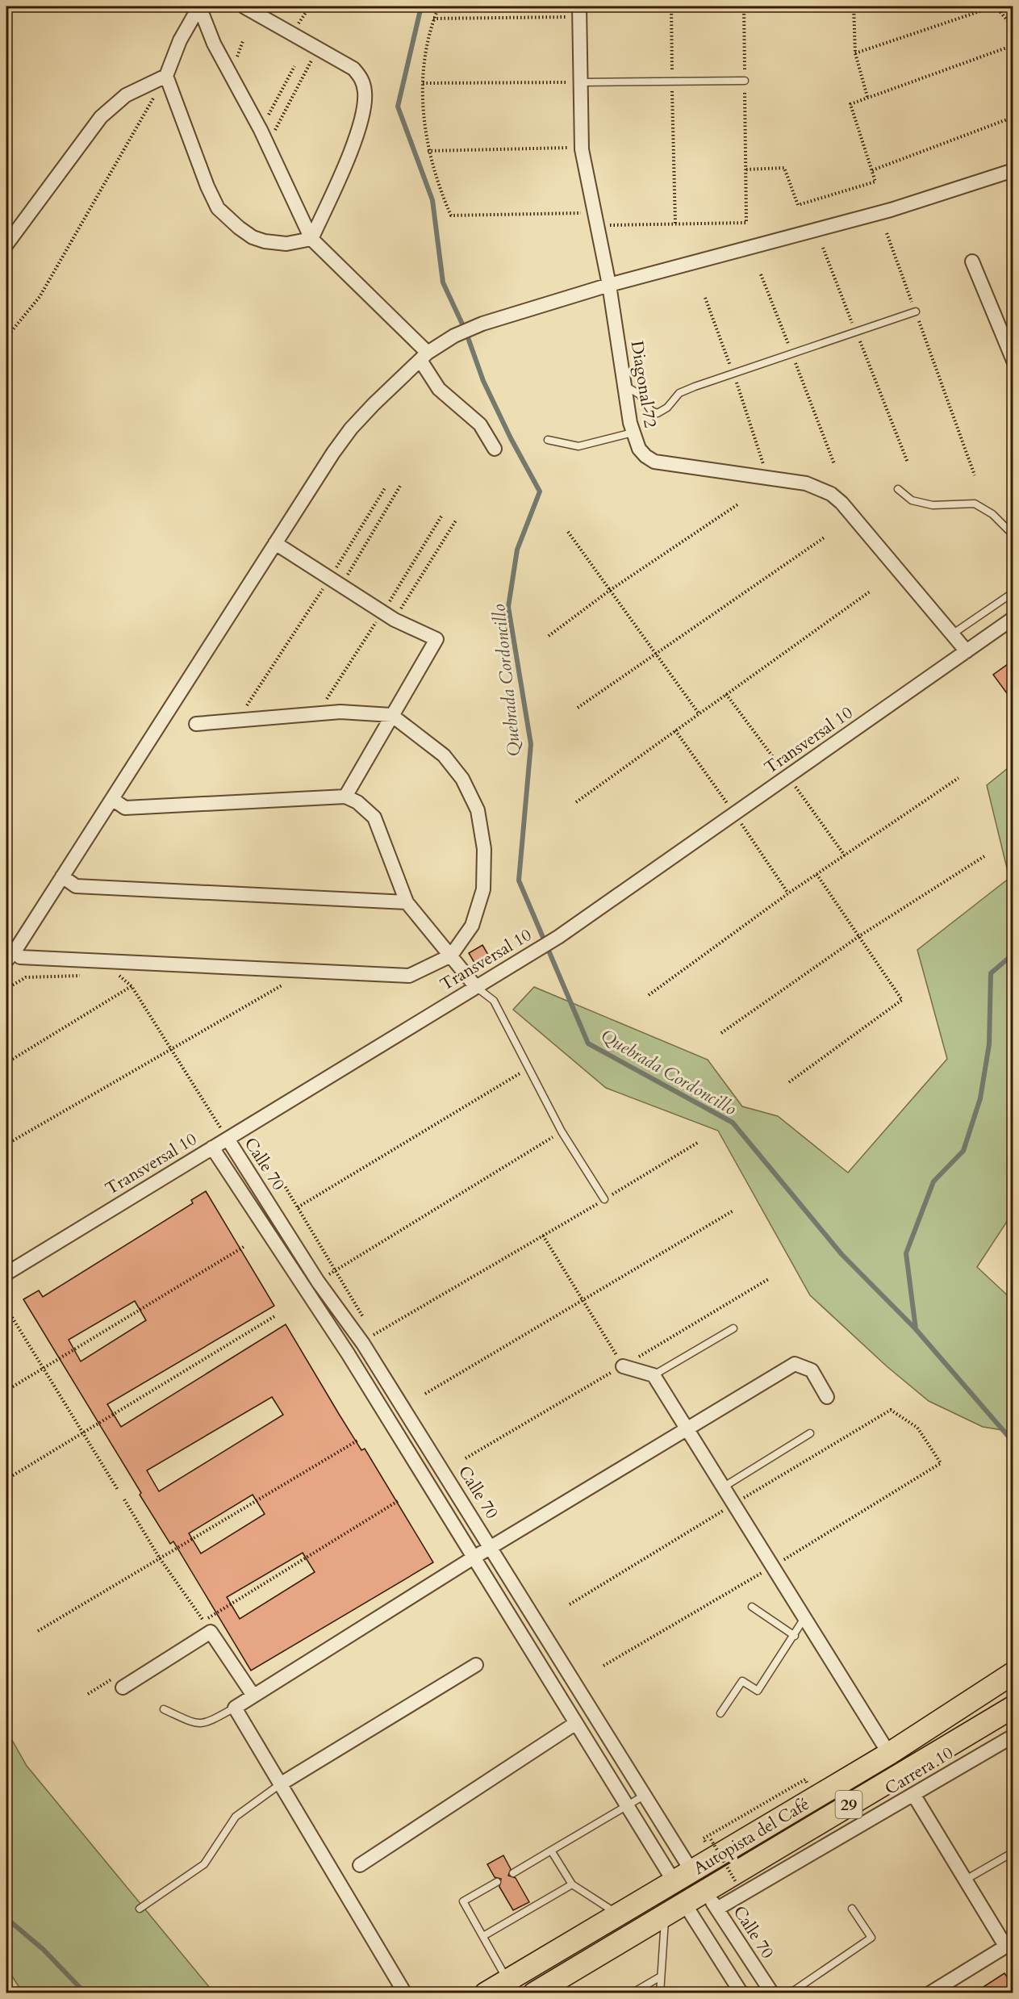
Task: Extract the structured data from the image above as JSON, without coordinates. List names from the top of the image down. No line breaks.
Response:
{"streets":{"highway":["29","Autopista del Café"],"street":["Diagonal 72","Transversal 10","Calle 70","Carrera 10"]},"crossings":[["Diagonal 72","Transversal 10"],["Transversal 10","Calle 70"],["Calle 70","Carrera 10"],["Calle 70","Autopista del Café"]],"water":["Quebrada Cordoncillo"]}
